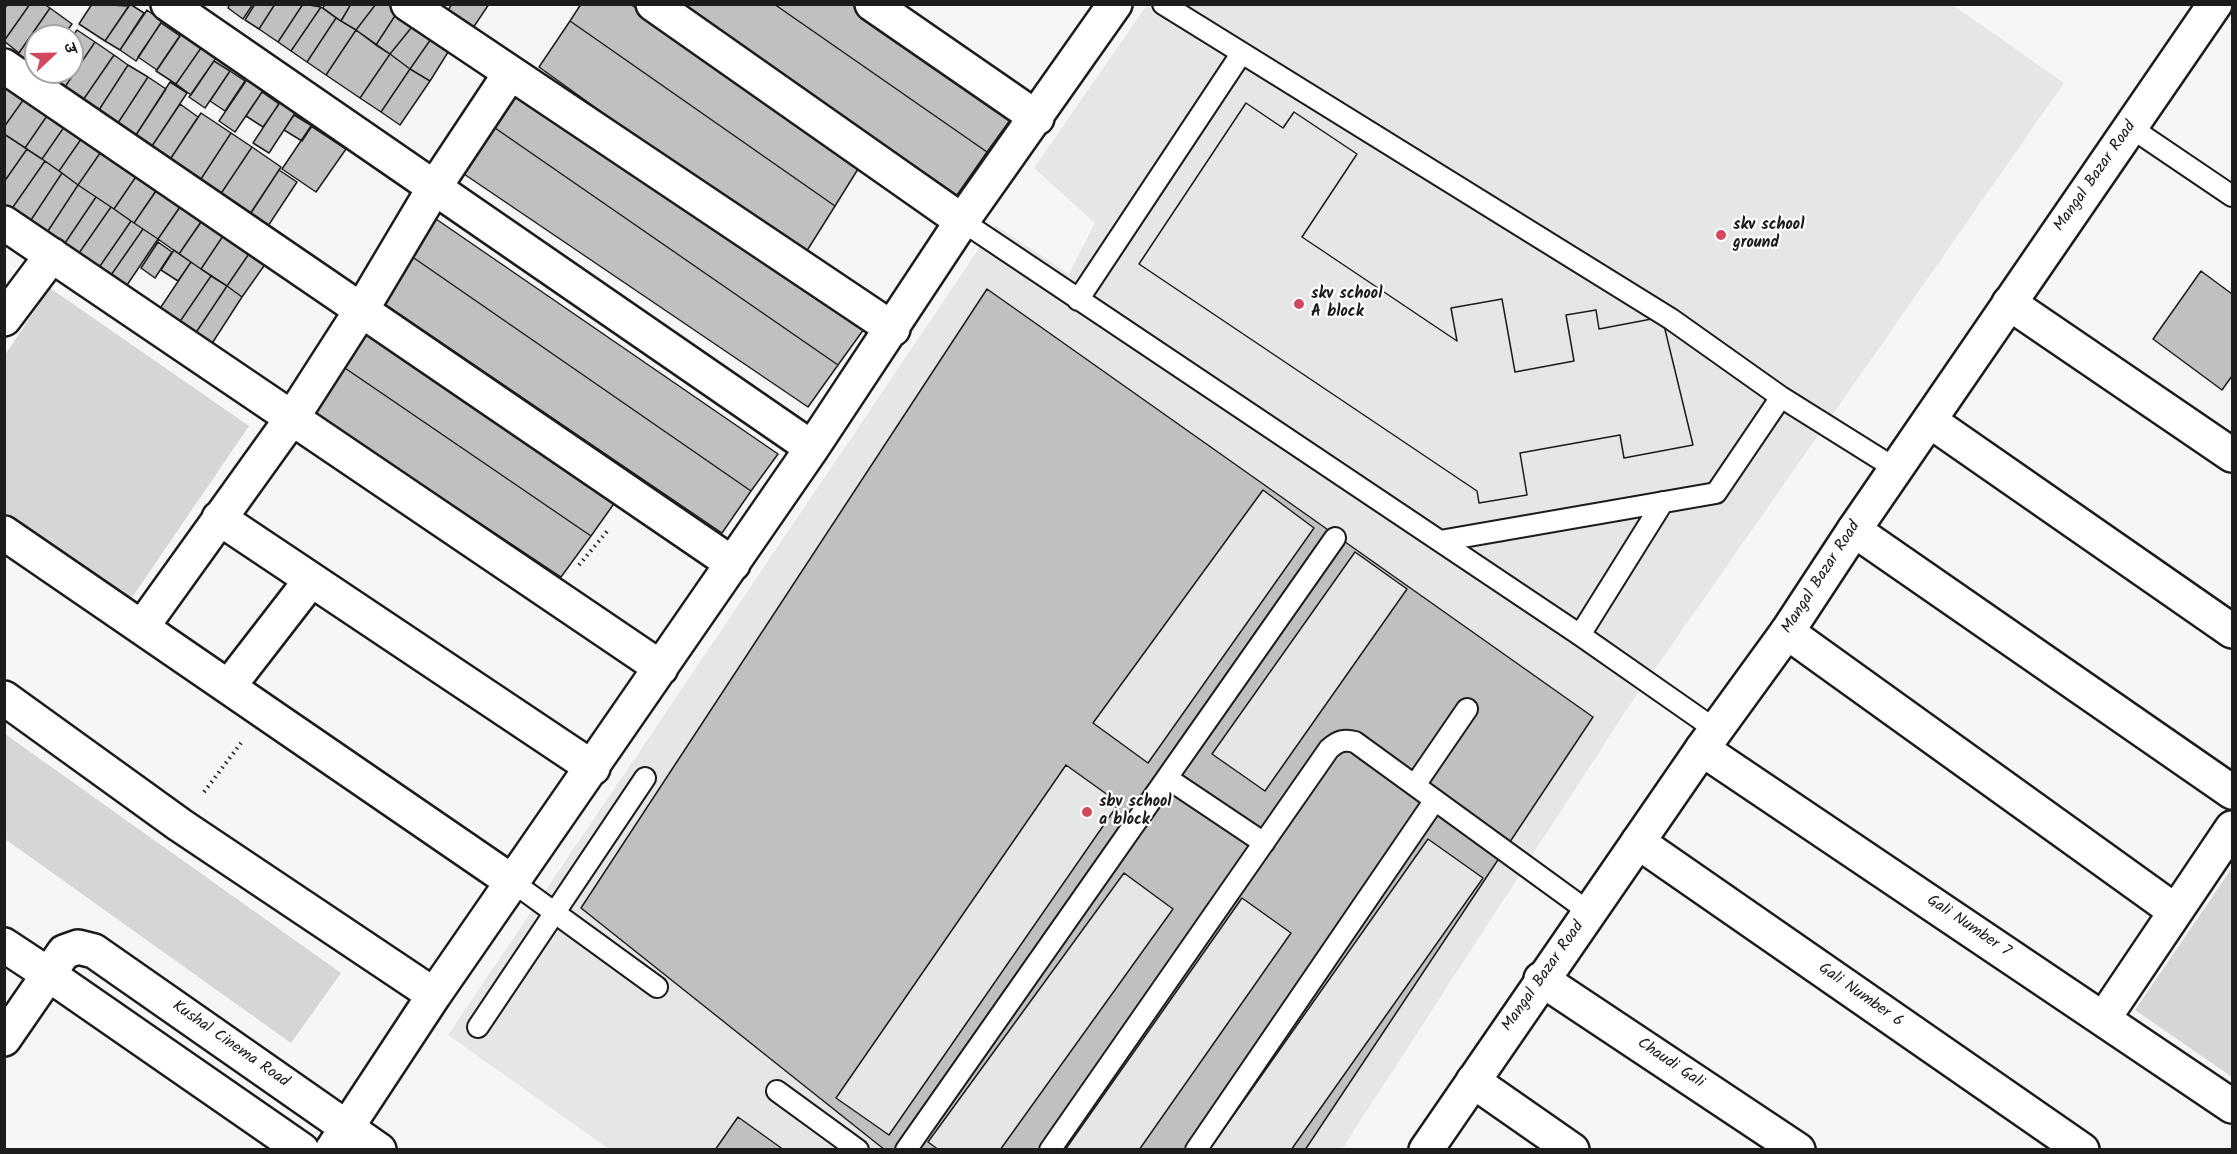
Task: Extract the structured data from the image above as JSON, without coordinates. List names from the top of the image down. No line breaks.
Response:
{"streets":{"street":["Mangal Bazar Road","Gali Number 7","Gali Number 6","Kushal Cinema Road","Chaudi Gali"]},"crossings":[["Mangal Bazar Road","Gali Number 7"],["Mangal Bazar Road","Gali Number 6"],["Mangal Bazar Road","Chaudi Gali"]],"places":["skv school ground","skv school A block","sbv school a block"],"north":"right"}
